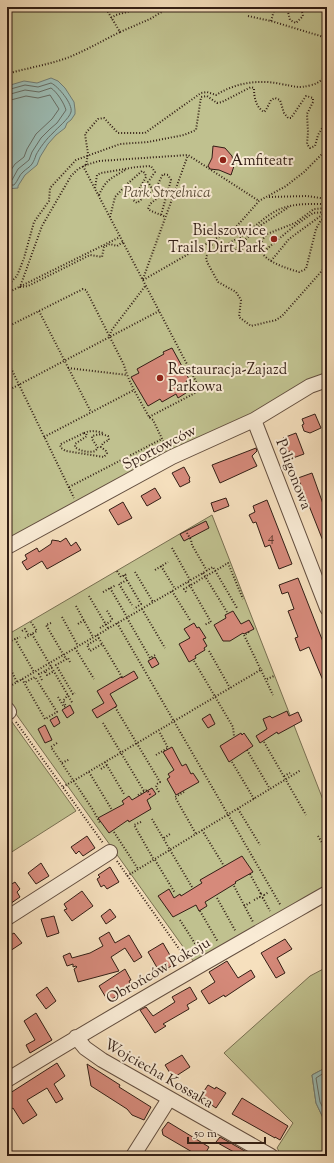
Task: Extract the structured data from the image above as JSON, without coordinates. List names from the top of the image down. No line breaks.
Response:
{"streets":{"street":["Sportowców","Poligonowa","Obrońców Pokoju","Wojciecha Kossaka"]},"crossings":[["Sportowców","Poligonowa"],["Obrońców Pokoju","Wojciecha Kossaka"]],"parks":["Park Strzelnica"],"places":["Amfiteatr","Bielszowice Trails Dirt Park","Restauracja-Zajazd Parkowa"],"house_numbers":["4"],"scale_bar":"50 m"}
